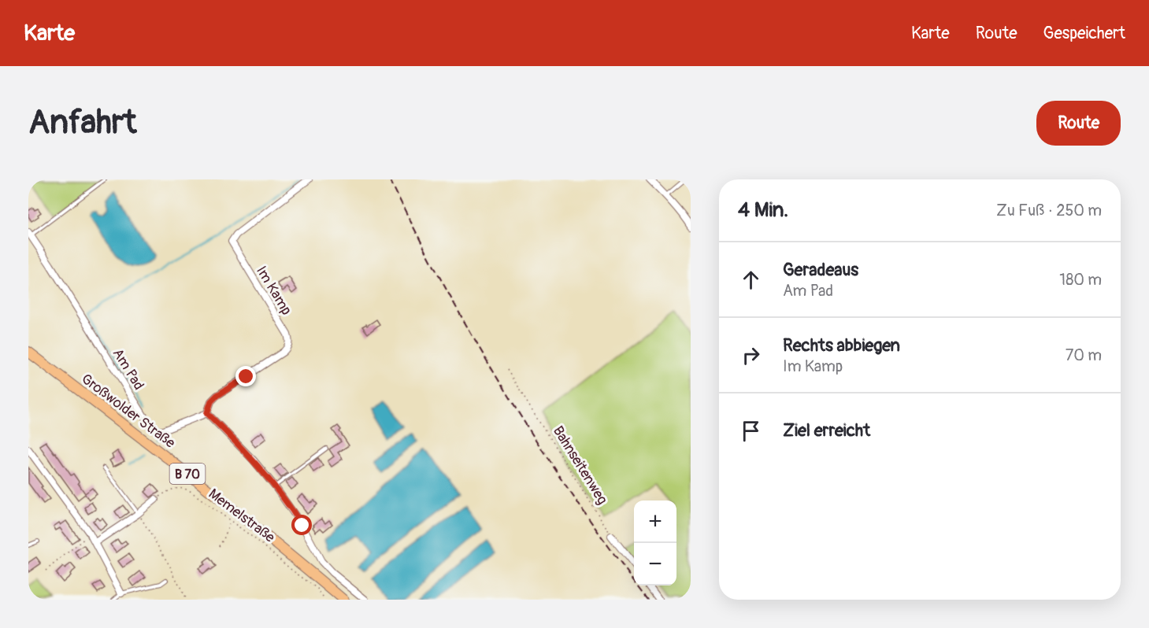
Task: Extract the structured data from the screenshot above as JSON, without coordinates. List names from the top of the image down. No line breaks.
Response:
{"streets":{"main road":["Großwolder Straße","B 70"],"street":["Im Kamp","Am Pad"],"path":["Bahnseitenweg","Memelstraße"]},"crossings":[["Im Kamp","Am Pad"]],"page":{"header":"Karte","nav":["Karte","Route","Gespeichert"],"buttons":"Route","title":"Anfahrt","heading":["4 Min.","Zu Fuß · 250 m"],"list":[["Geradeaus","Am Pad","180 m"],["Rechts abbiegen","Im Kamp","70 m"],"Ziel erreicht"],"map_buttons":["+","−"]}}
